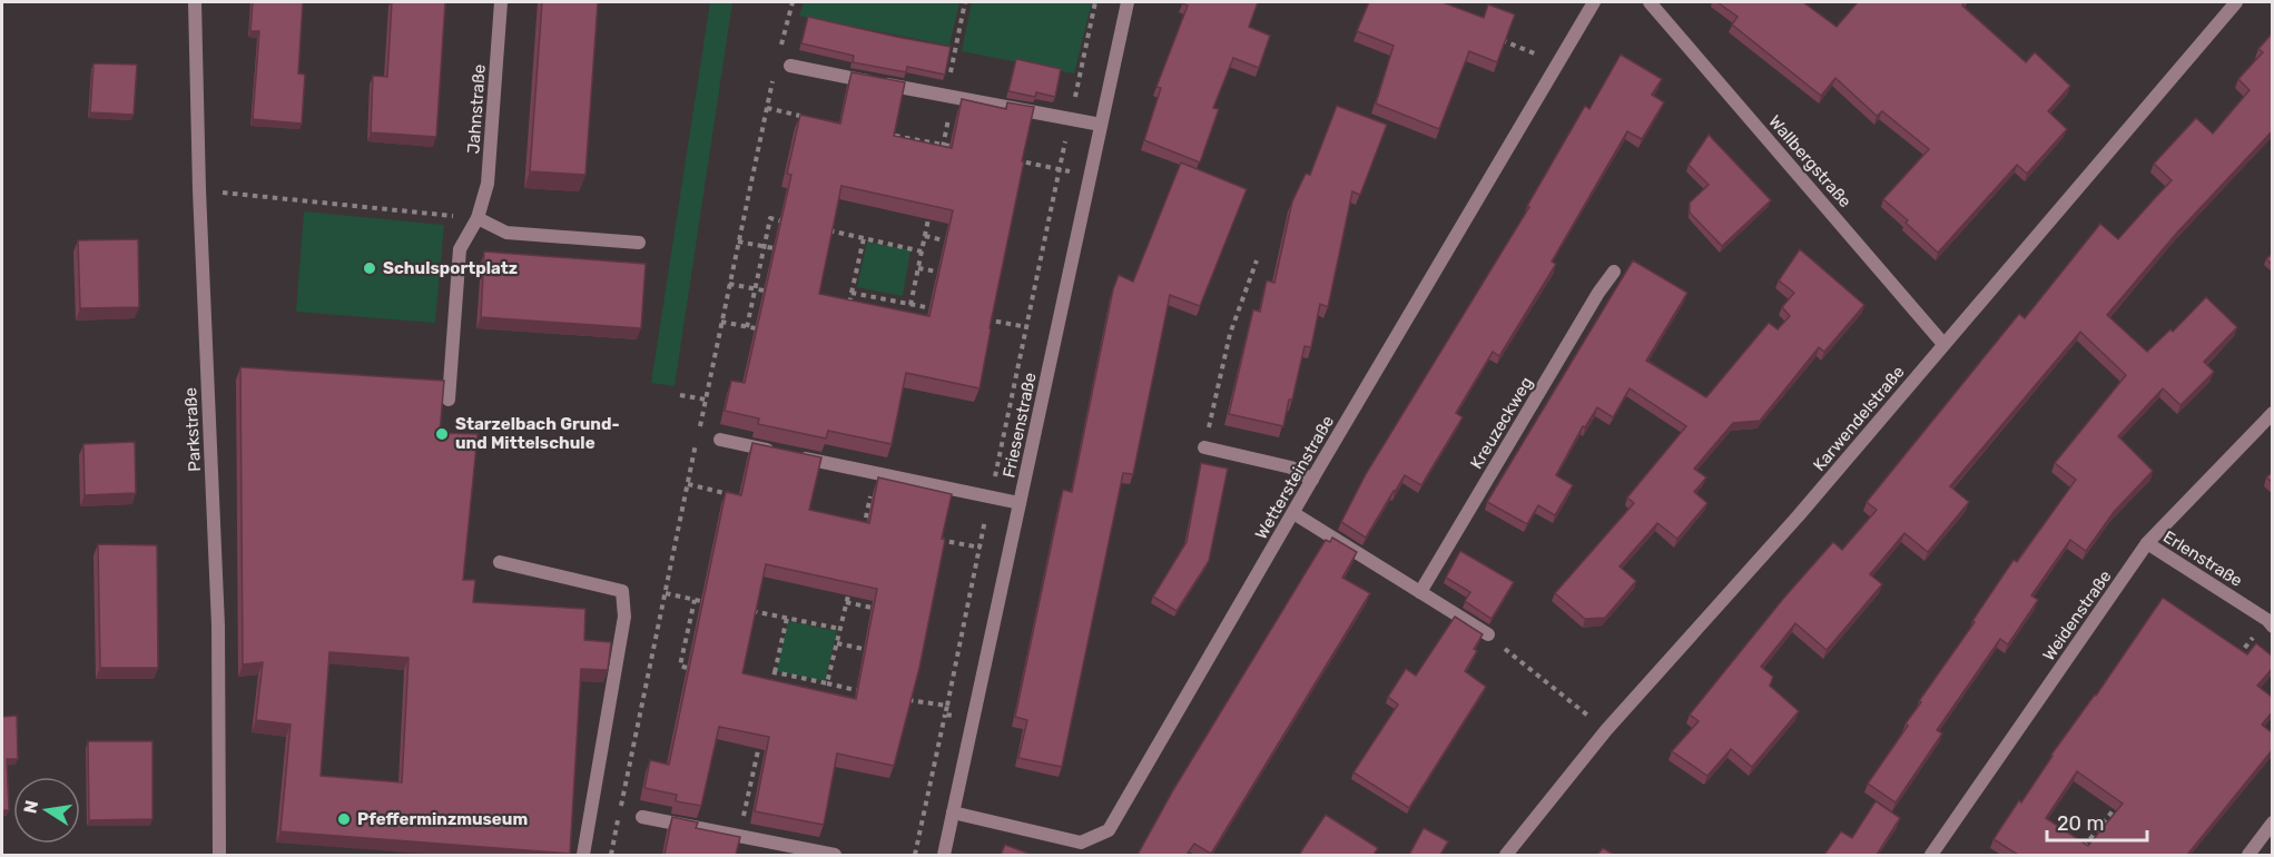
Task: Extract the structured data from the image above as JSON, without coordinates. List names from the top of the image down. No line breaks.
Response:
{"streets":{"street":["Jahnstraße","Wallbergstraße","Karwendelstraße","Kreuzeckweg","Friesenstraße","Parkstraße","Wettersteinstraße","Erlenstraße","Weidenstraße"]},"crossings":[["Wallbergstraße","Karwendelstraße"],["Friesenstraße","Wettersteinstraße"],["Erlenstraße","Weidenstraße"]],"places":["Schulsportplatz","Starzelbach Grund- und Mittelschule","Pfefferminzmuseum"],"scale_bar":"20 m","north":"left"}
